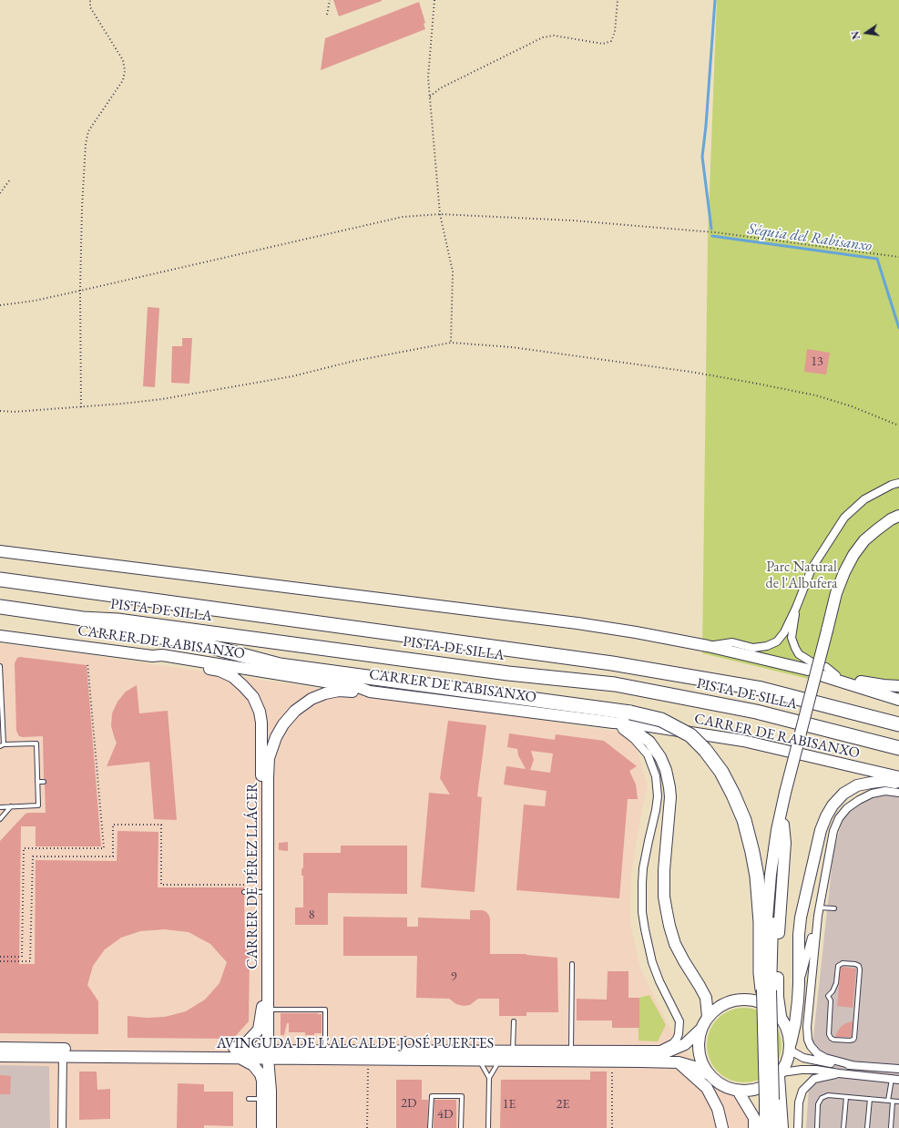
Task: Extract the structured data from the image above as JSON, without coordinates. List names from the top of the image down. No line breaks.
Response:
{"streets":{"highway":["PISTA DE SILLA"],"street":["CARRER DE RABISANXO","CARRER DE PÉREZ LLÁCER","AVINGUDA DE L'ALCALDE JOSÉ PUERTES"]},"crossings":[["CARRER DE RABISANXO","CARRER DE PÉREZ LLÁCER"],["CARRER DE PÉREZ LLÁCER","AVINGUDA DE L'ALCALDE JOSÉ PUERTES"]],"water":["Séquia del Rabisanxo"],"parks":["Parc Natural de l'Albufera"],"house_numbers":["13","8","9","2D","1E","2E","4D"],"north":"left"}
